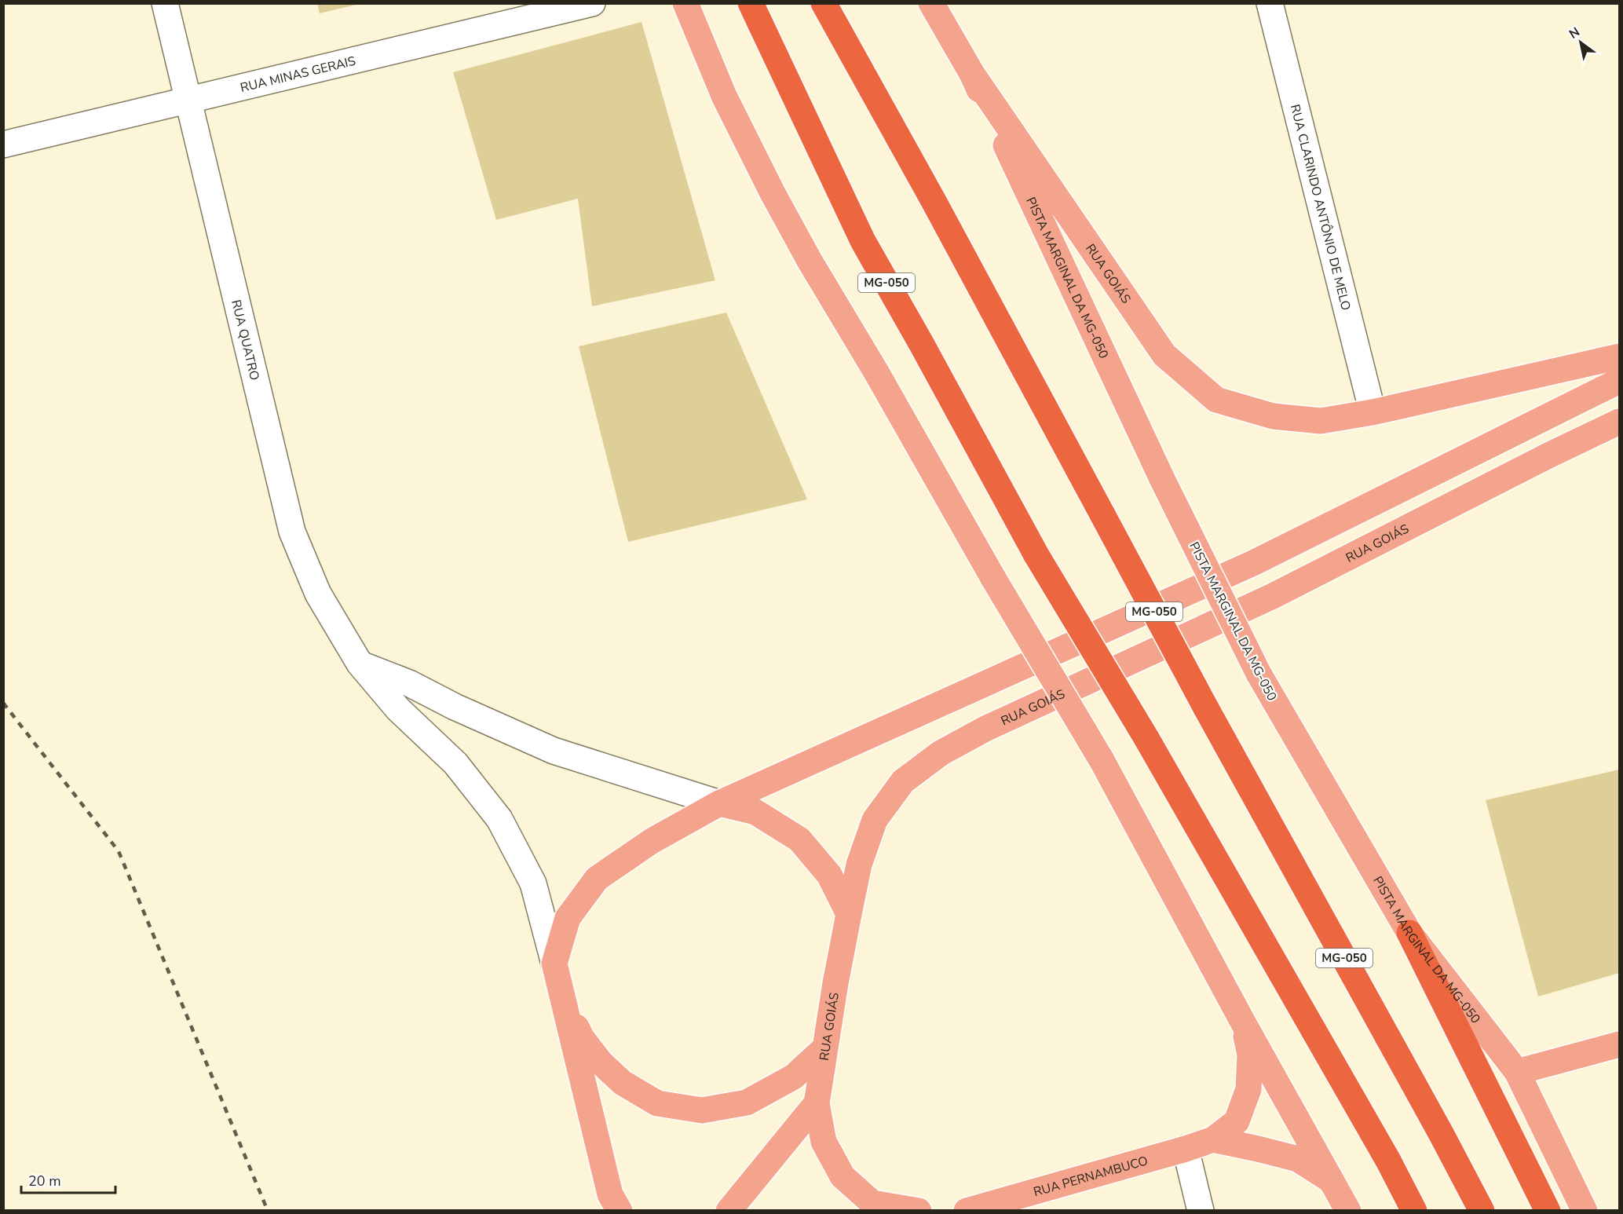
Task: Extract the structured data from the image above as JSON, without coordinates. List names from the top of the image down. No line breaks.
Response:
{"streets":{"highway":["MG-050"],"main road":["RUA GOIÁS","PISTA MARGINAL DA MG-050","RUA PERNAMBUCO"],"street":["RUA MINAS GERAIS","RUA CLARINDO ANTÔNIO DE MELO","RUA QUATRO"]},"crossings":[["RUA MINAS GERAIS","RUA QUATRO"],["RUA CLARINDO ANTÔNIO DE MELO","RUA GOIÁS"],["RUA GOIÁS","PISTA MARGINAL DA MG-050"]],"scale_bar":"20 m","north":"top left"}
